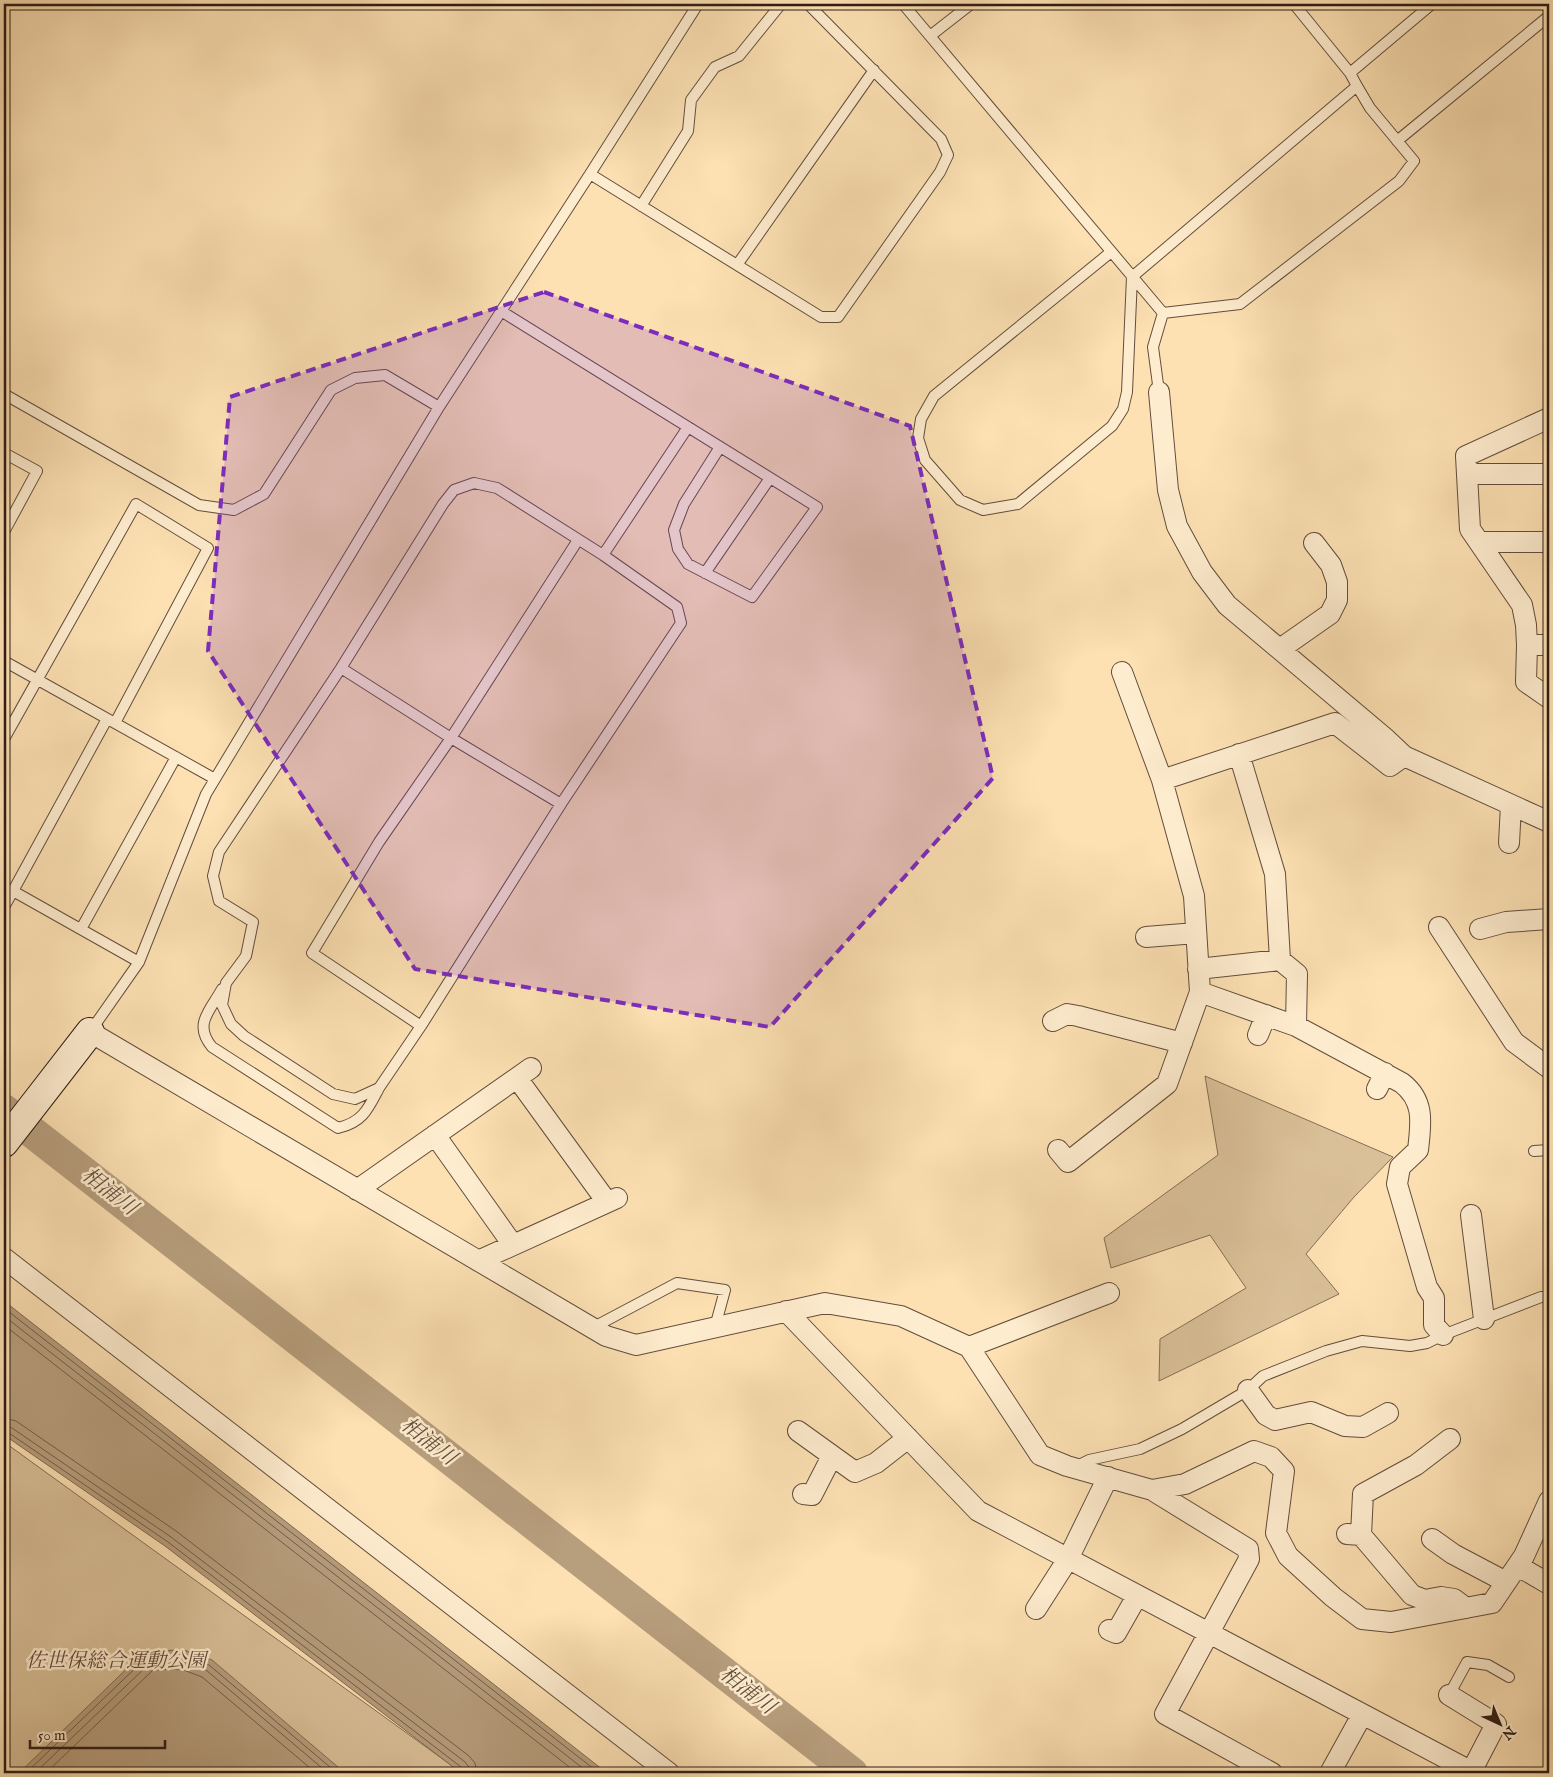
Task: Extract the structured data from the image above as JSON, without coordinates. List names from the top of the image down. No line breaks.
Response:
{"water":["相浦川"],"parks":["佐世保総合運動公園"],"scale_bar":"50 m","north":"bottom right"}
